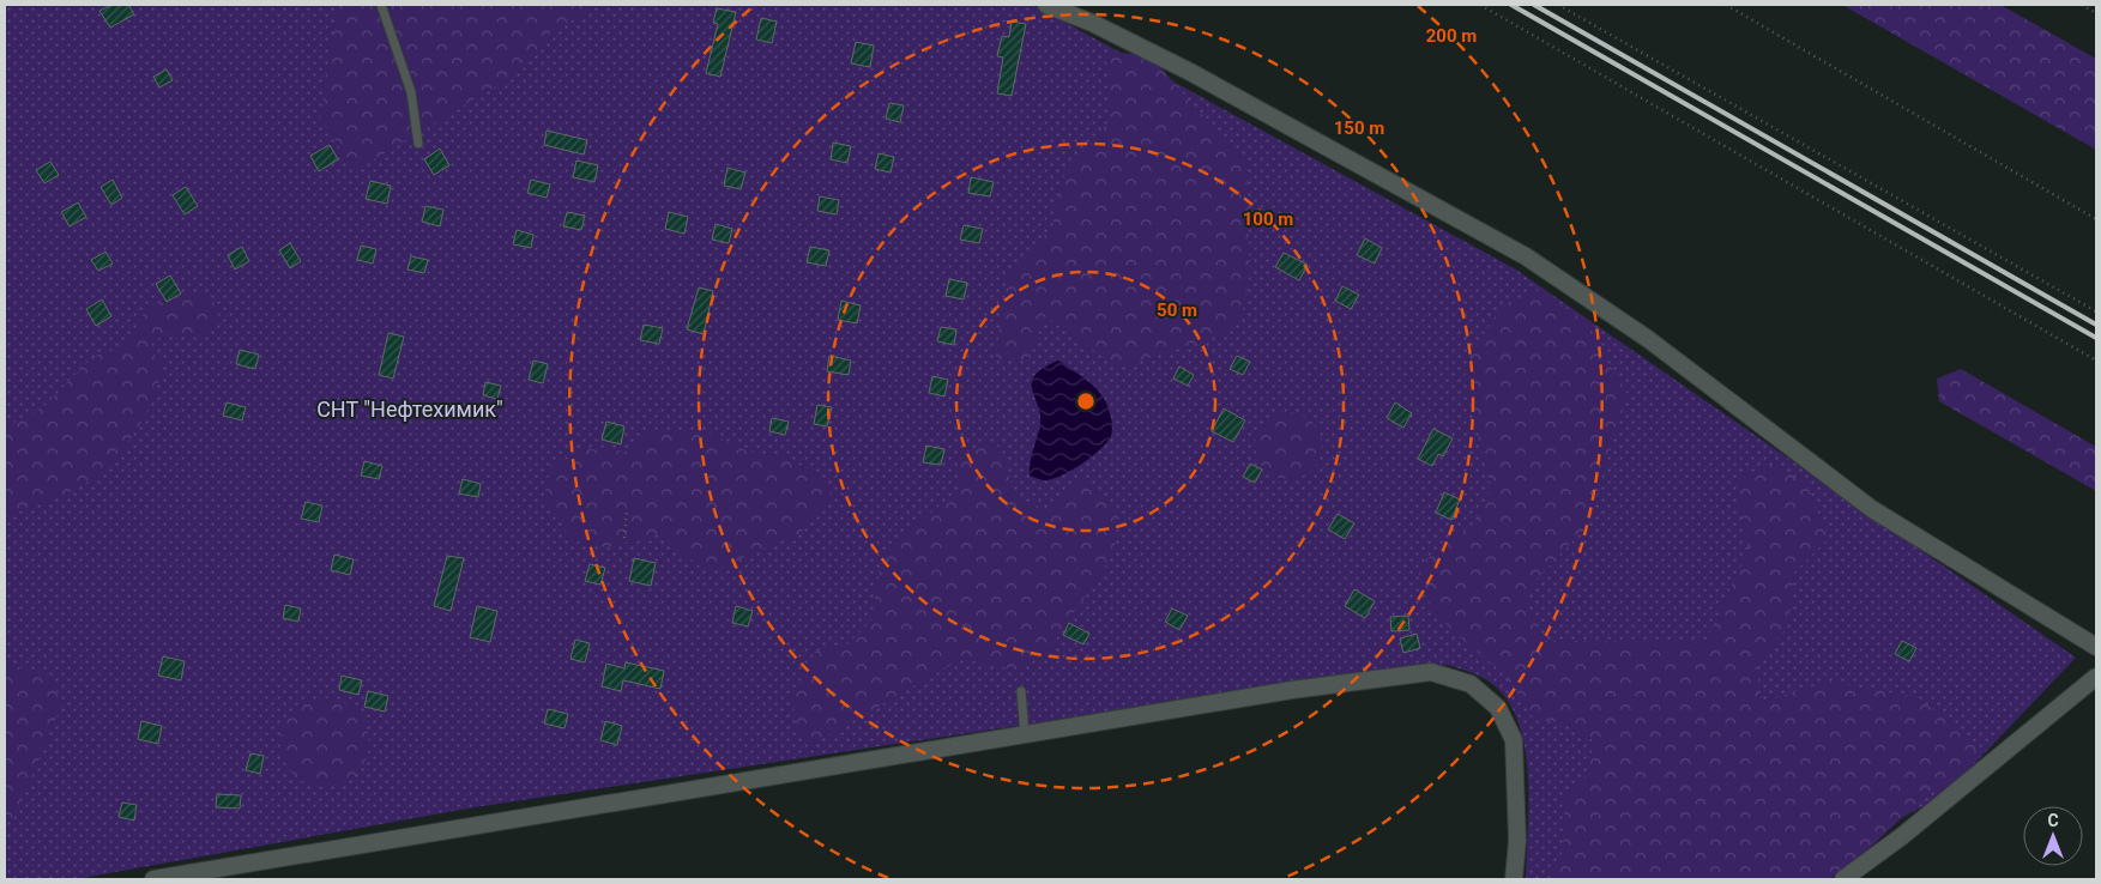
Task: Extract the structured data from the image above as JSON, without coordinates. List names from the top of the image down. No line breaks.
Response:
{"parks":["СНТ \"Нефтехимик\""],"north":"top","rings":["200 m","150 m","100 m","50 m"]}
